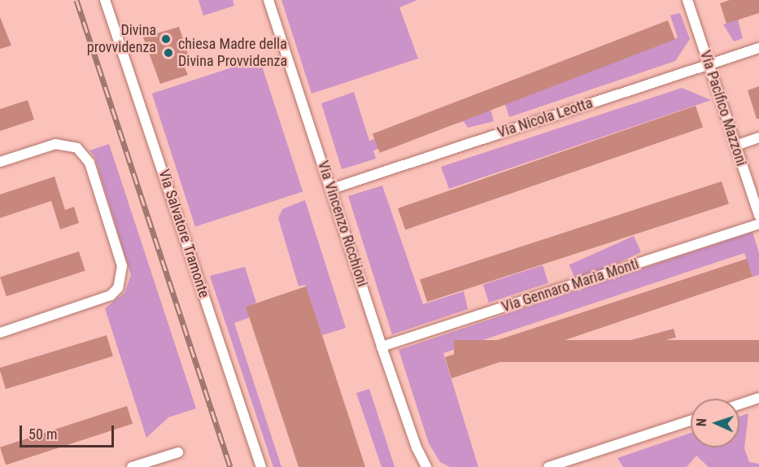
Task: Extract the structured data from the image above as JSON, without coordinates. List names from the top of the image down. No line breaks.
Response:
{"streets":{"street":["Via Pacifico Mazzoni","Via Nicola Leotta","Via Vincenzo Ricchioni","Via Salvatore Tramonte","Via Gennaro Maria Monti"]},"crossings":[["Via Pacifico Mazzoni","Via Nicola Leotta"],["Via Nicola Leotta","Via Vincenzo Ricchioni"],["Via Vincenzo Ricchioni","Via Gennaro Maria Monti"]],"places":["Divina provvidenza","chiesa Madre della Divina Provvidenza"],"scale_bar":"50 m","north":"left"}
